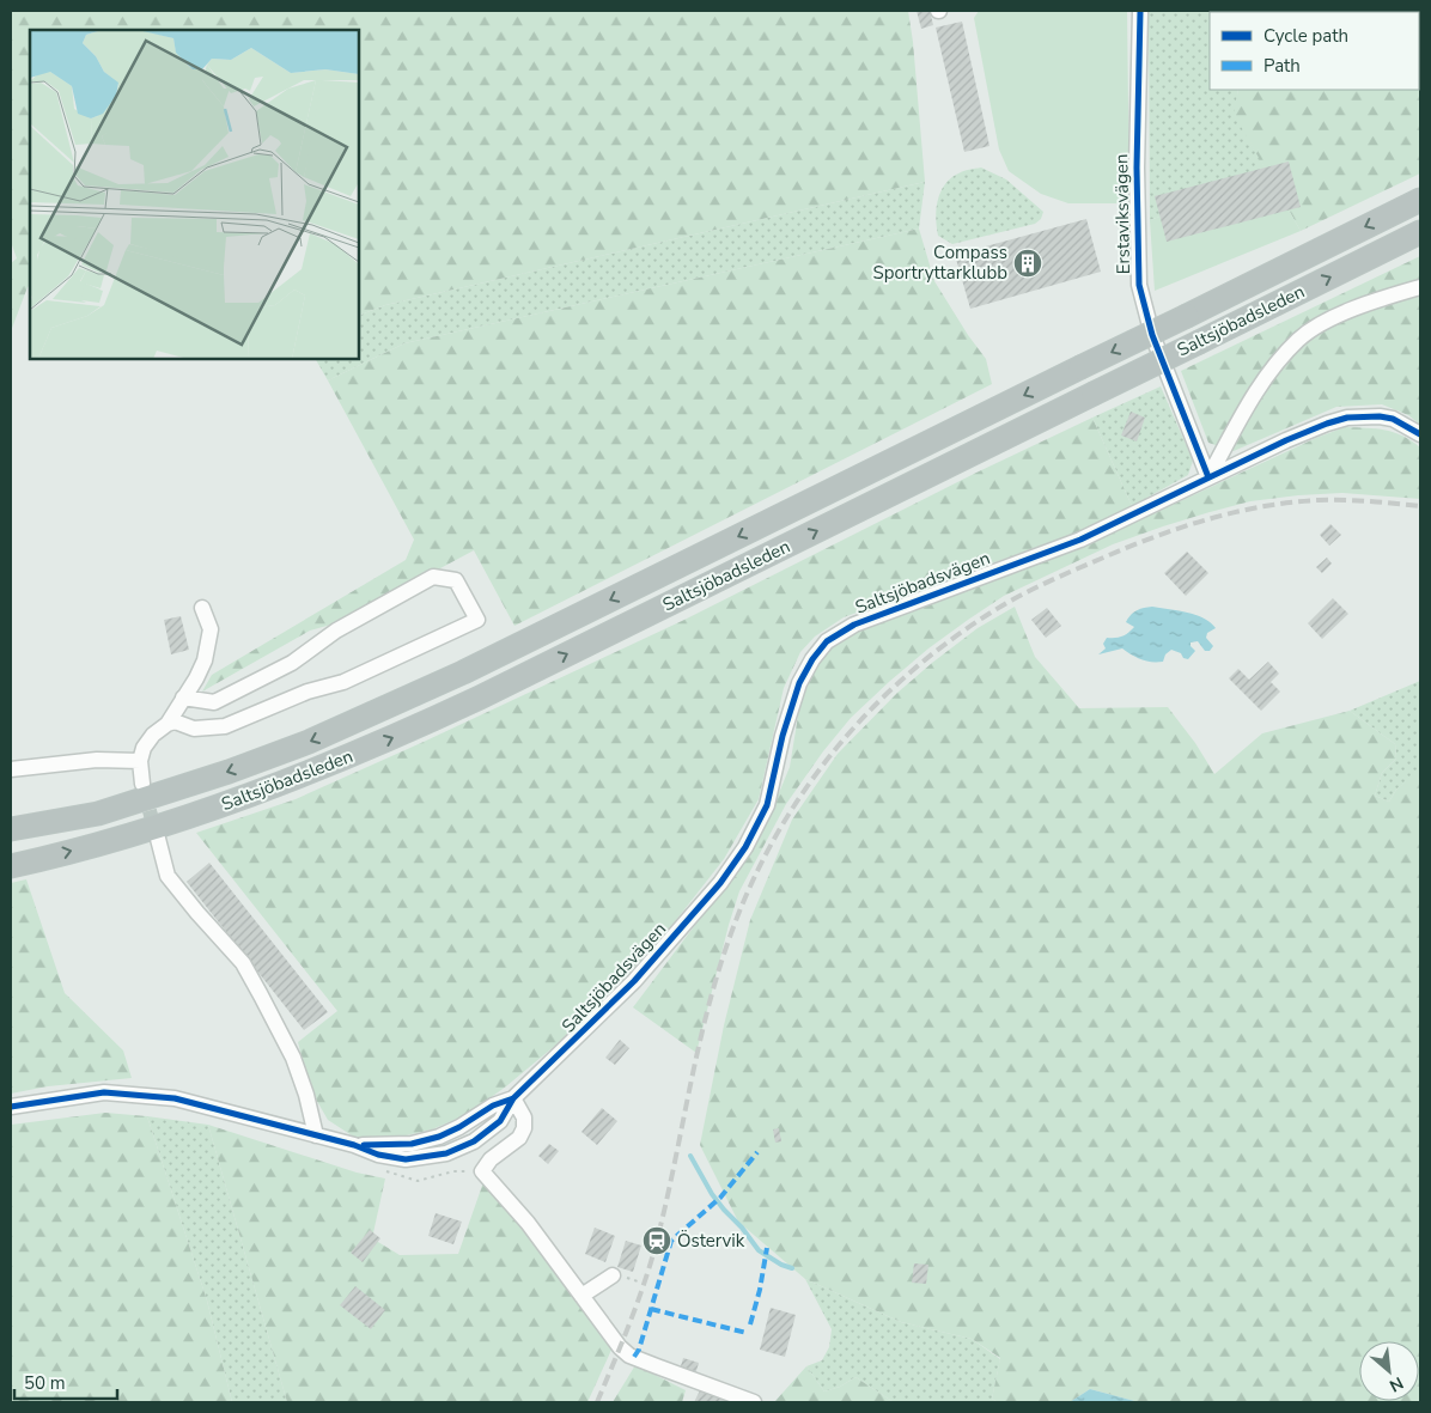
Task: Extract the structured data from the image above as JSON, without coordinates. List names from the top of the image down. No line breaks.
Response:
{"streets":{"highway":["Saltsjöbadsleden"],"street":["Erstaviksvägen","Saltsjöbadsvägen"]},"crossings":[["Erstaviksvägen","Saltsjöbadsvägen"]],"places":{"building":["Compass Sportryttarklubb"],"station":["Östervik"]},"legend":["Cycle path","Path"],"scale_bar":"50 m","north":"bottom right"}
